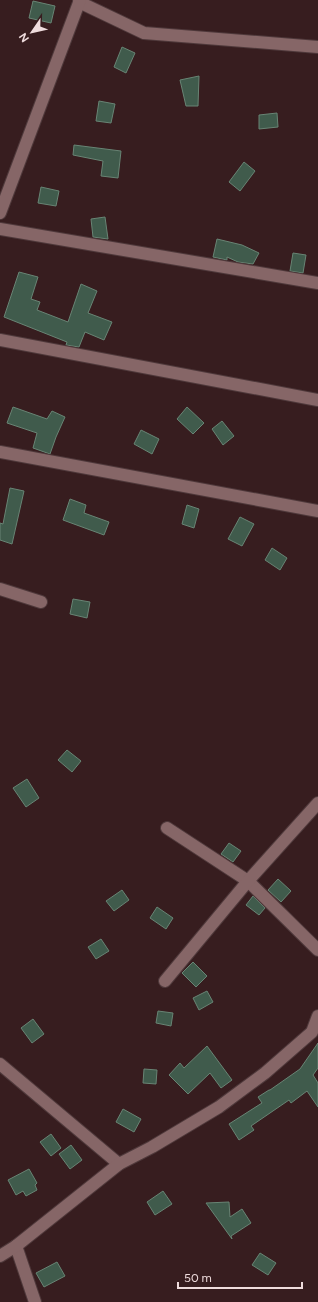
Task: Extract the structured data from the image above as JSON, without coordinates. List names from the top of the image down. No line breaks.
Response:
{"scale_bar":"50 m","north":"bottom left"}
